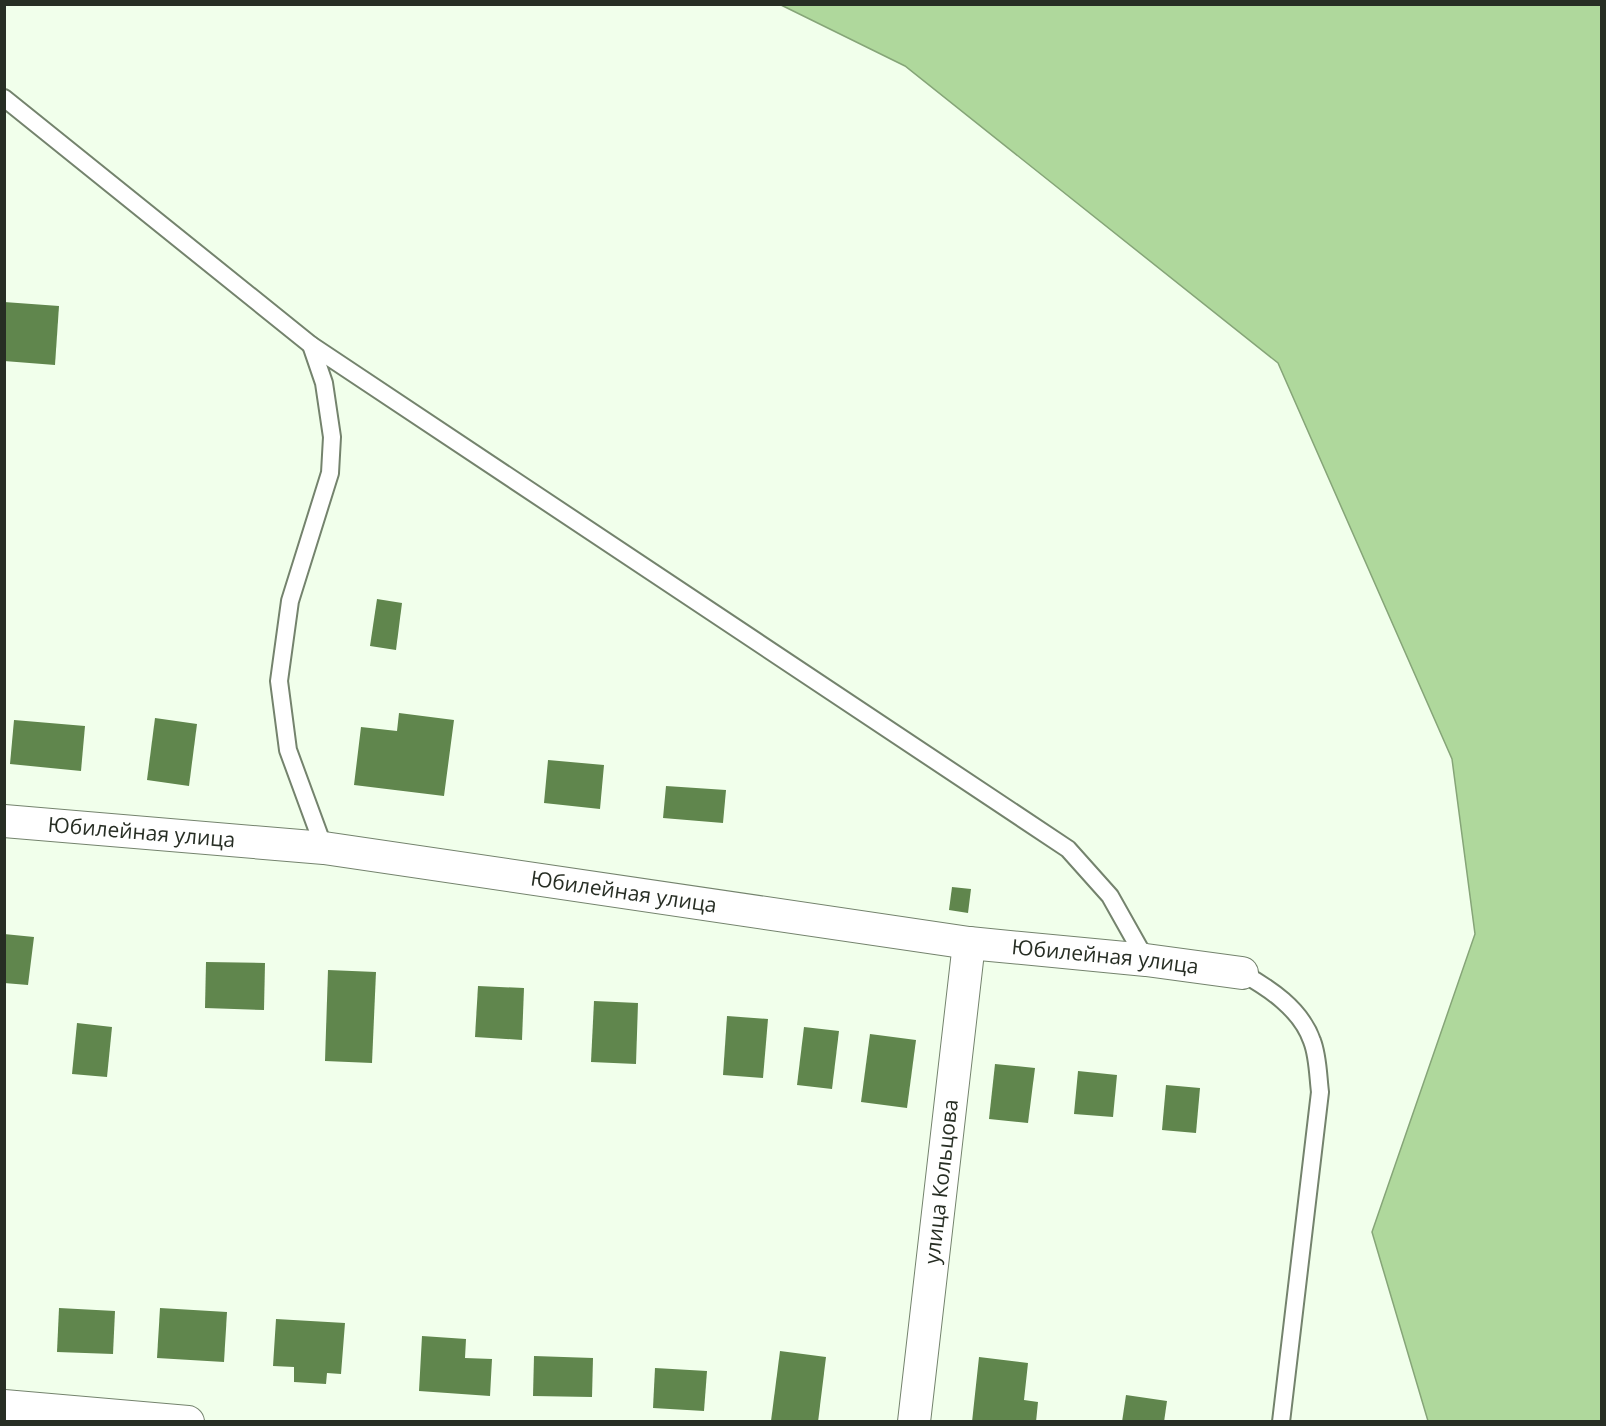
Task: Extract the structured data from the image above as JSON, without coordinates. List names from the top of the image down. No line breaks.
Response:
{"streets":{"street":["Юбилейная улица","улица Кольцова"]},"crossings":[["Юбилейная улица","улица Кольцова"]]}
